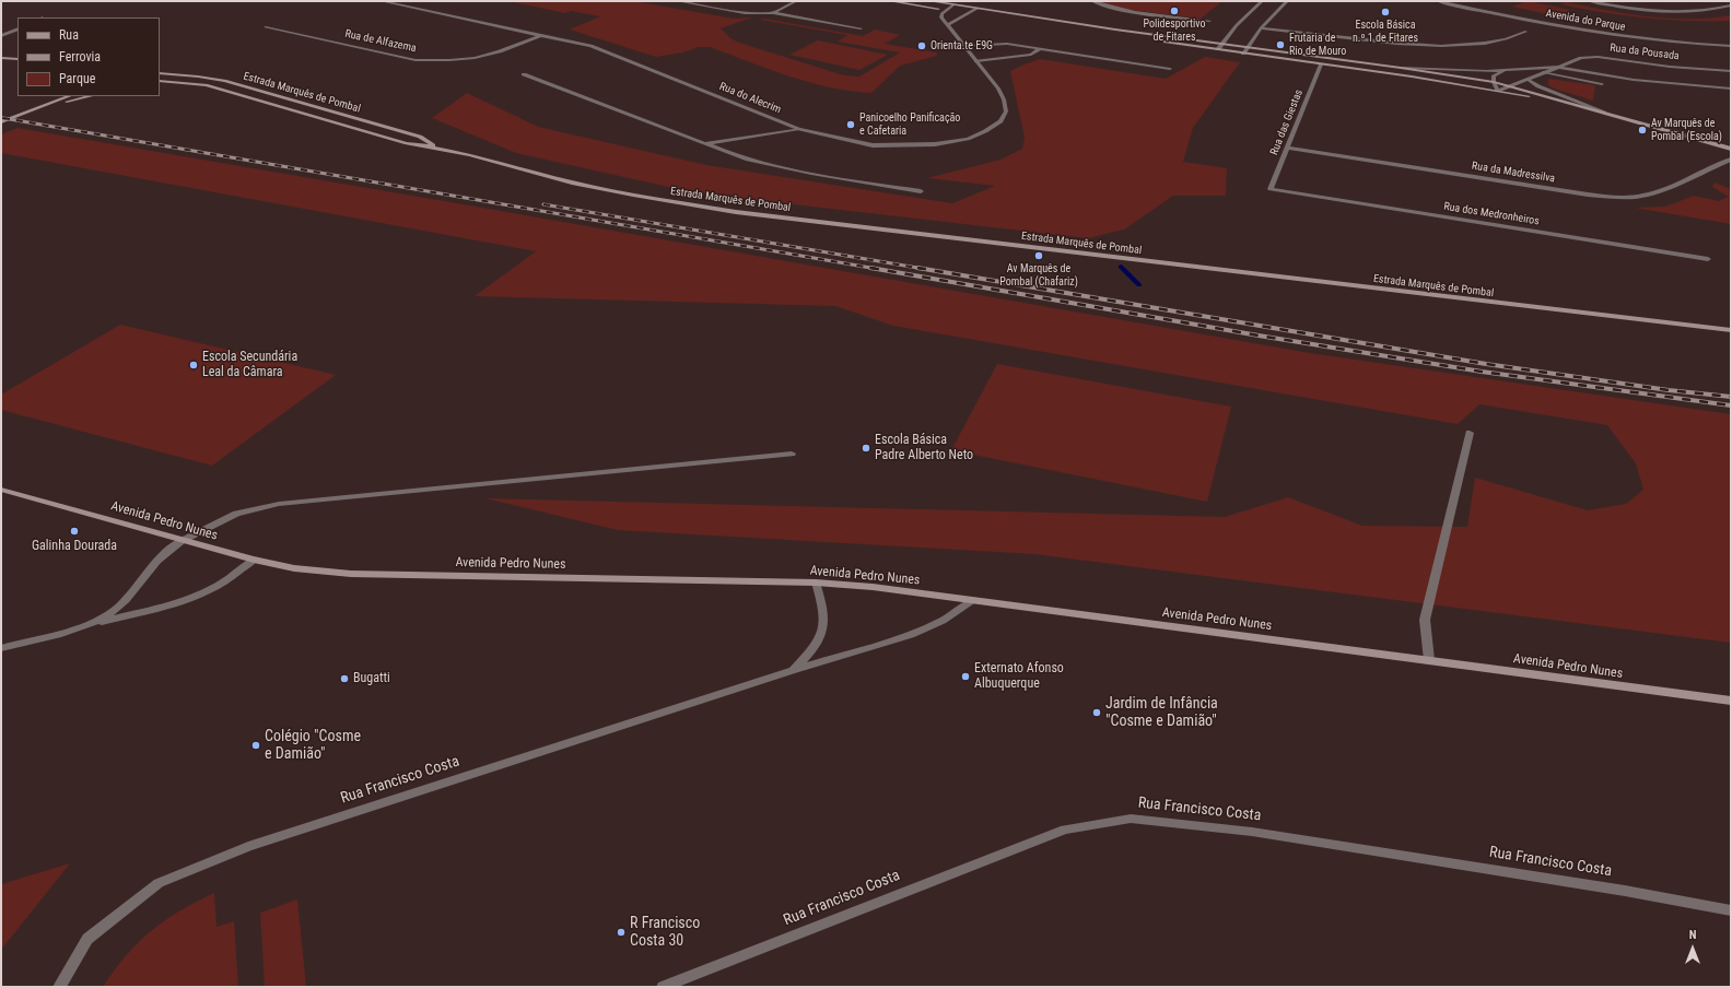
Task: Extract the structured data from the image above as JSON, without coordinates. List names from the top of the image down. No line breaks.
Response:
{"streets":{"street":["Avenida do Parque","Rua de Alfazema","Rua da Pousada","Estrada Marquês de Pombal","Rua do Alecrim","Rua das Giestas","Rua da Madressilva","Rua dos Medronheiros","Avenida Pedro Nunes","Rua Francisco Costa"]},"crossings":[["Rua de Alfazema","Rua do Alecrim"],["Rua das Giestas","Rua da Madressilva"],["Rua das Giestas","Rua dos Medronheiros"],["Avenida Pedro Nunes","Rua Francisco Costa"]],"places":["Polidesportivo de Fitares","Escola Básica n.º 1 de Fitares","Frutaria de Rio de Mouro","Orienta.te E9G","Panicoelho Panificação e Cafetaria","Av Marquês de Pombal (Escola)","Av Marquês de Pombal (Chafariz)","Escola Secundária Leal da Câmara","Escola Básica Padre Alberto Neto","Galinha Dourada","Externato Afonso Albuquerque","Bugatti","Jardim de Infância \"Cosme e Damião\"","Colégio \"Cosme e Damião\"","R Francisco Costa 30"],"legend":["Rua","Ferrovia","Parque"],"north":"top"}
